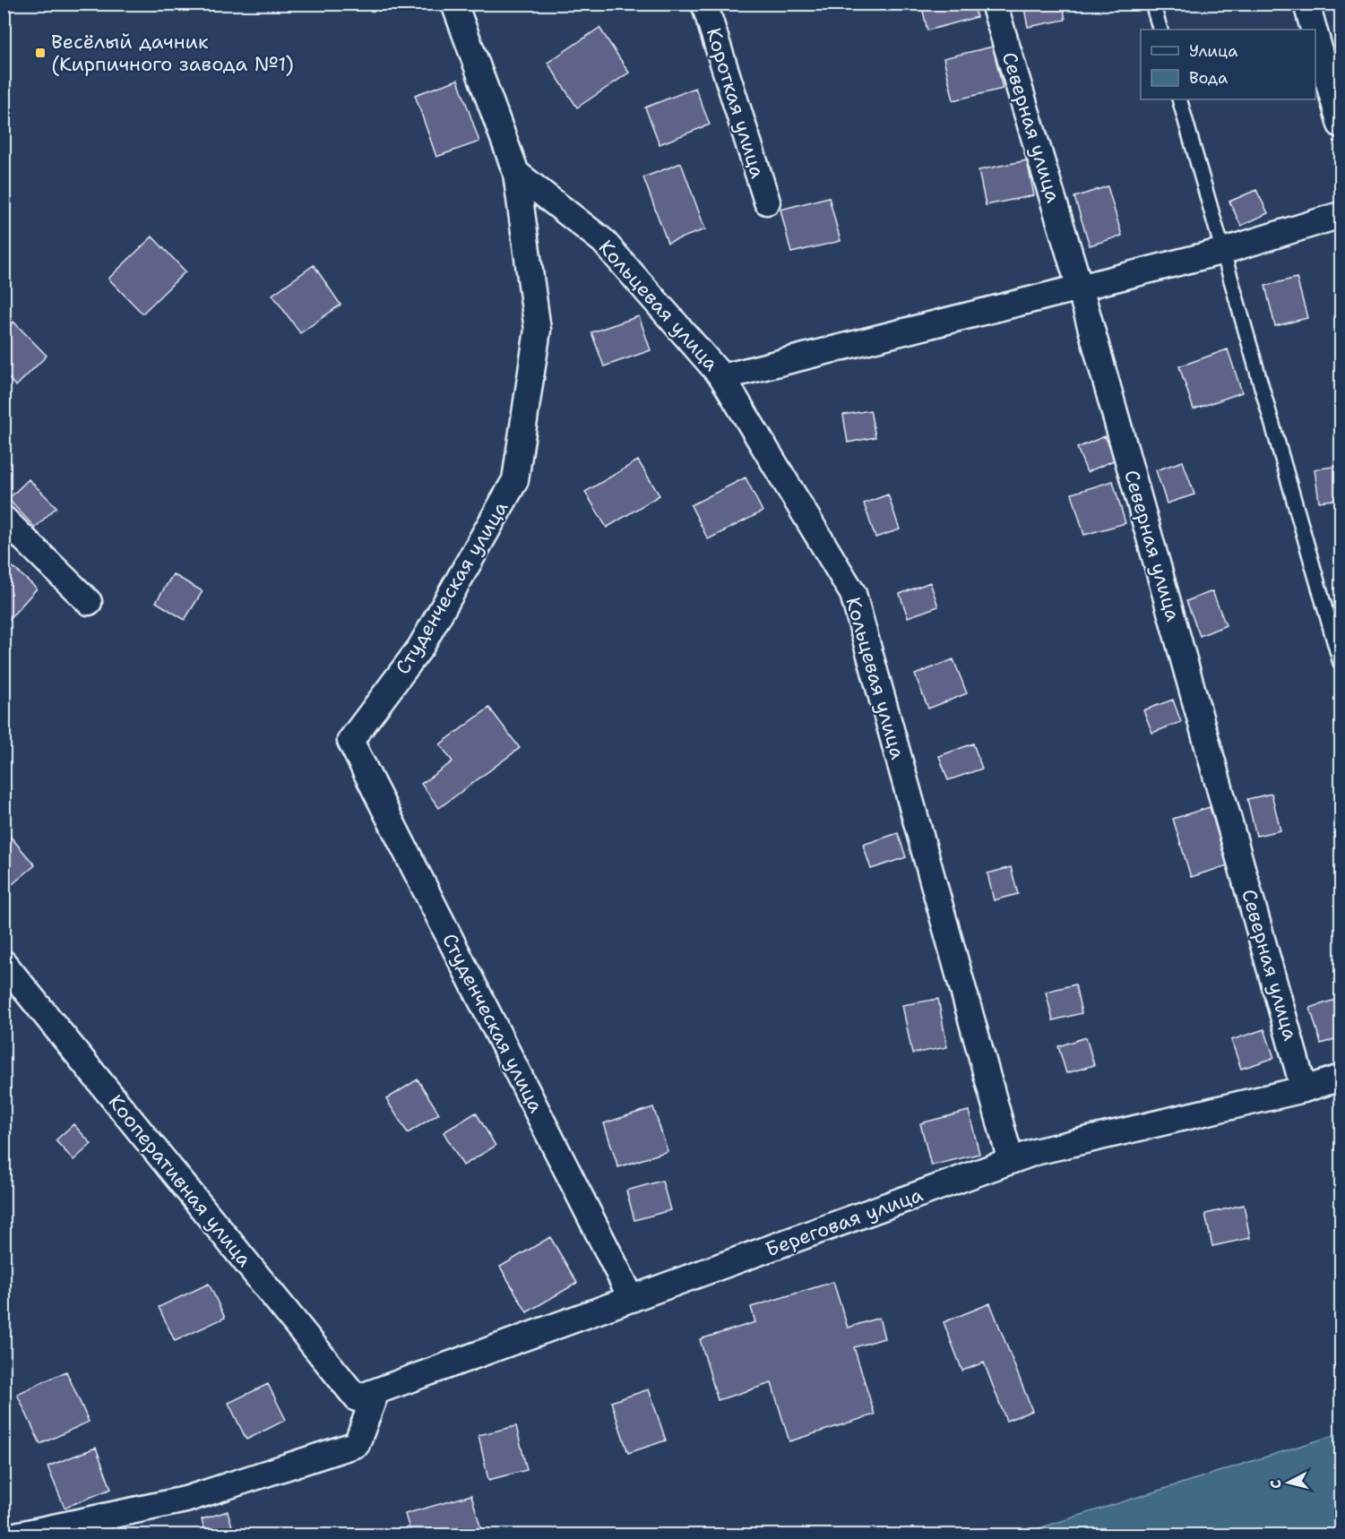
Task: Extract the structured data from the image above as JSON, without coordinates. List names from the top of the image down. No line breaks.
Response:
{"streets":{"street":["Короткая улица","Северная улица","Кольцевая улица","Студенческая улица","Кооперативная улица","Береговая улица"]},"crossings":[["Северная улица","Береговая улица"],["Кольцевая улица","Студенческая улица"],["Кольцевая улица","Береговая улица"],["Студенческая улица","Береговая улица"],["Кооперативная улица","Береговая улица"]],"places":{"transit":["Весёлый дачник (Кирпичного завода №1)"]},"legend":["Улица","Вода"],"north":"left"}
